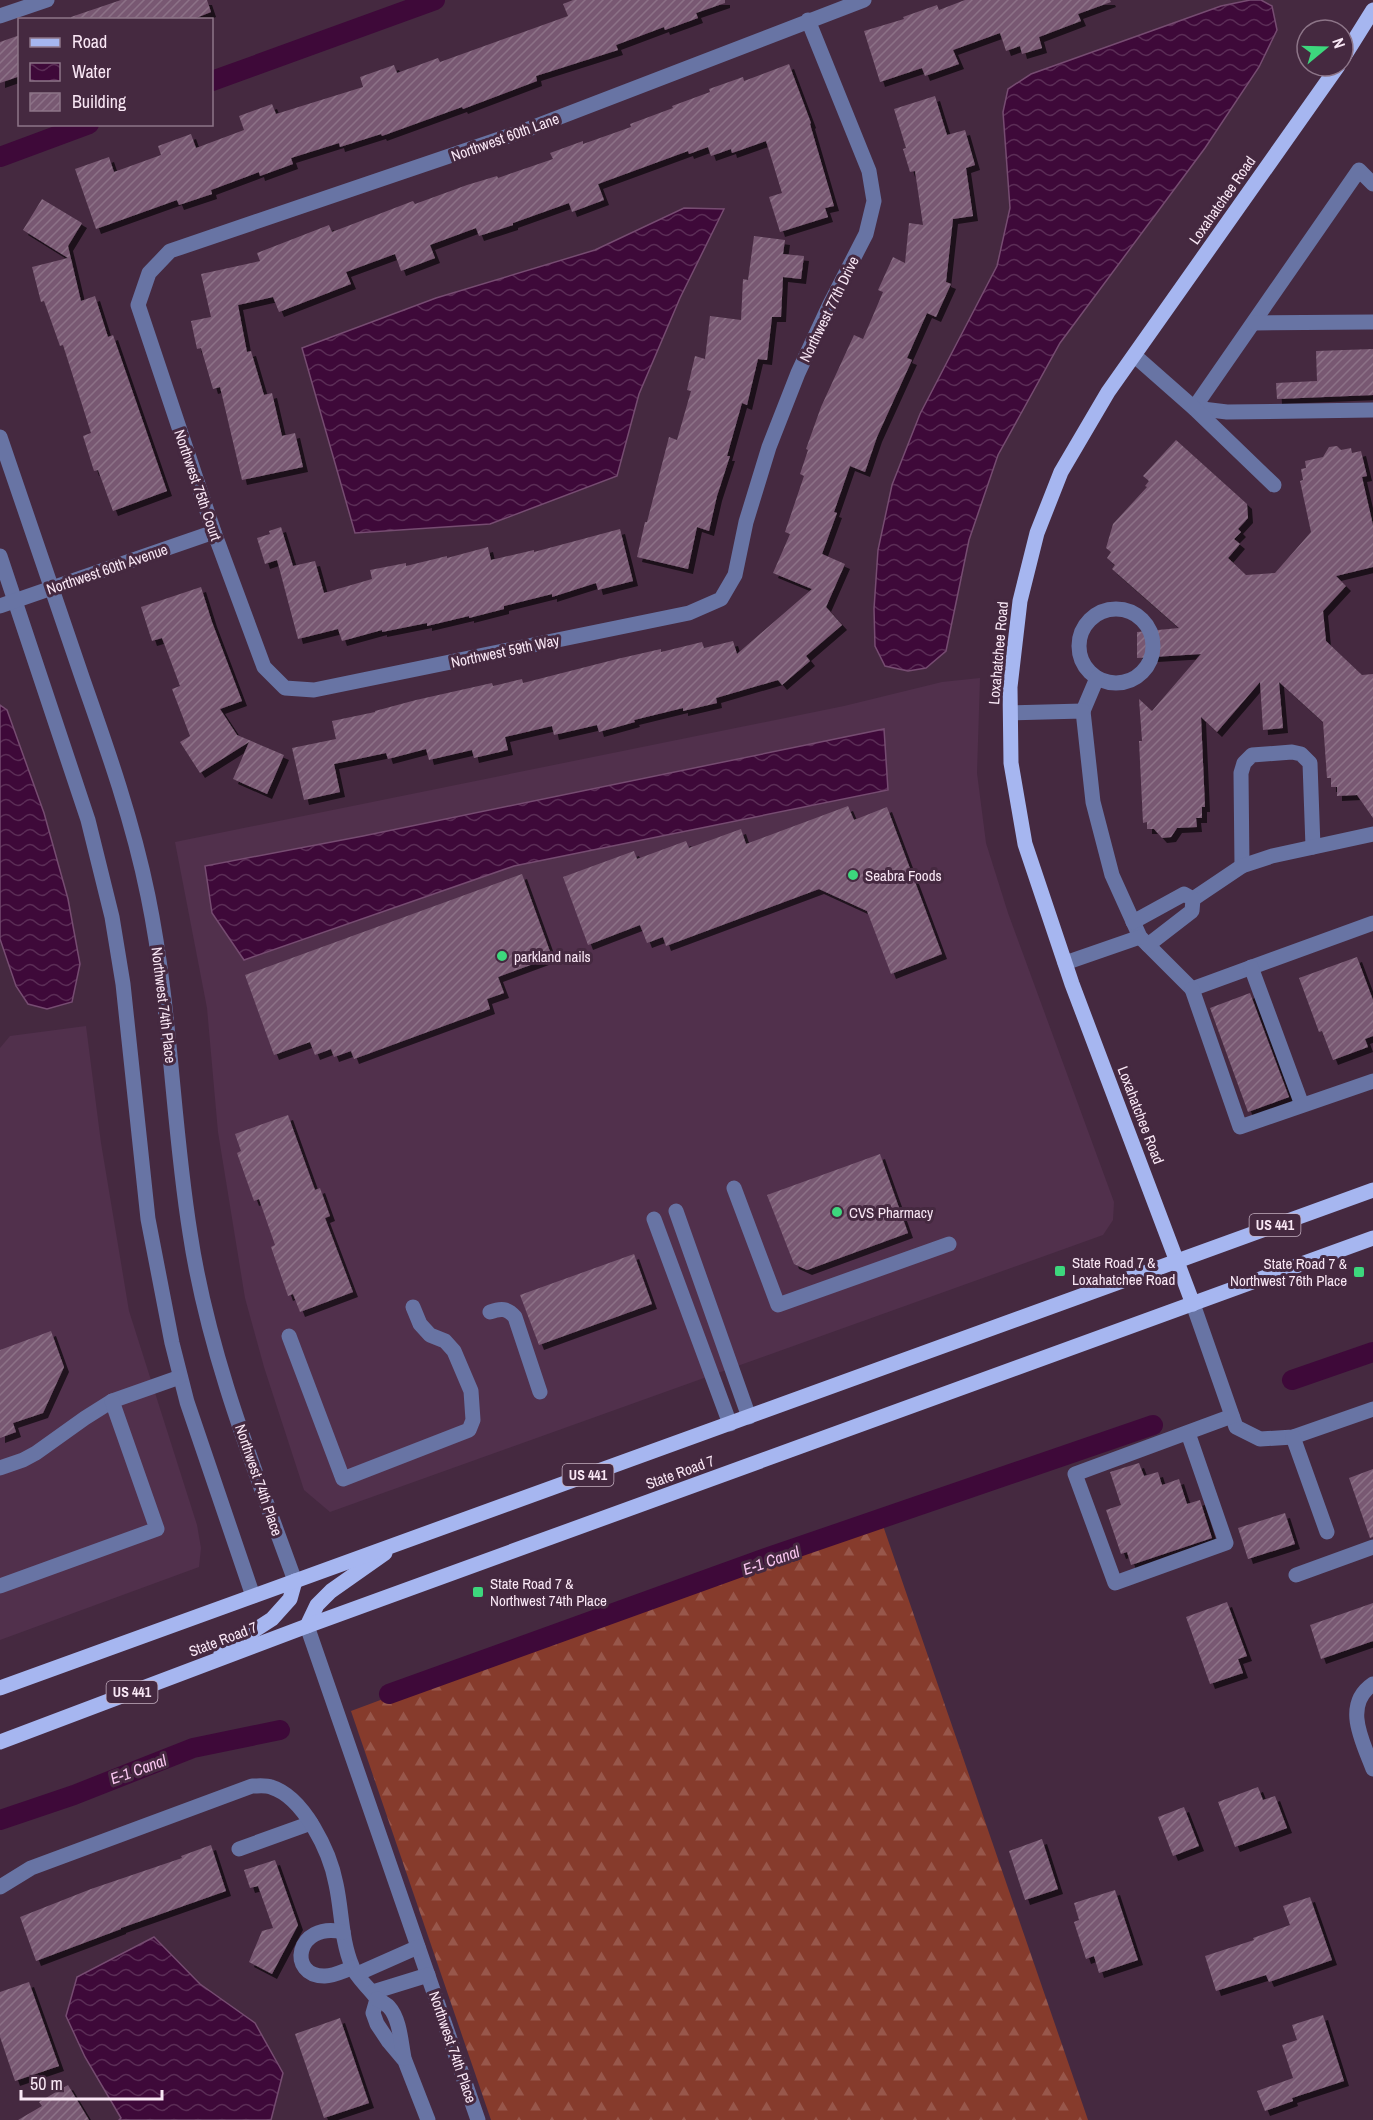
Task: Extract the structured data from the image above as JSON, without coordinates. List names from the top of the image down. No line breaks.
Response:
{"streets":{"main road":["Loxahatchee Road","US 441","State Road 7"],"street":["Northwest 60th Lane","Northwest 77th Drive","Northwest 75th Court","Northwest 60th Avenue","Northwest 59th Way","Northwest 74th Place"]},"crossings":[["Northwest 60th Lane","Northwest 77th Drive"],["Northwest 60th Lane","Northwest 75th Court"],["Loxahatchee Road","State Road 7"],["Northwest 77th Drive","Northwest 59th Way"],["Northwest 75th Court","Northwest 60th Avenue"],["Northwest 75th Court","Northwest 59th Way"],["Northwest 60th Avenue","Northwest 74th Place"],["Northwest 74th Place","State Road 7"]],"water":["E-1 Canal"],"places":{"other":["Seabra Foods","parkland nails","CVS Pharmacy"],"transit":["State Road 7 & Loxahatchee Road","State Road 7 & Northwest 76th Place","State Road 7 & Northwest 74th Place"]},"legend":["Road","Water","Building"],"scale_bar":"50 m","north":"right"}
